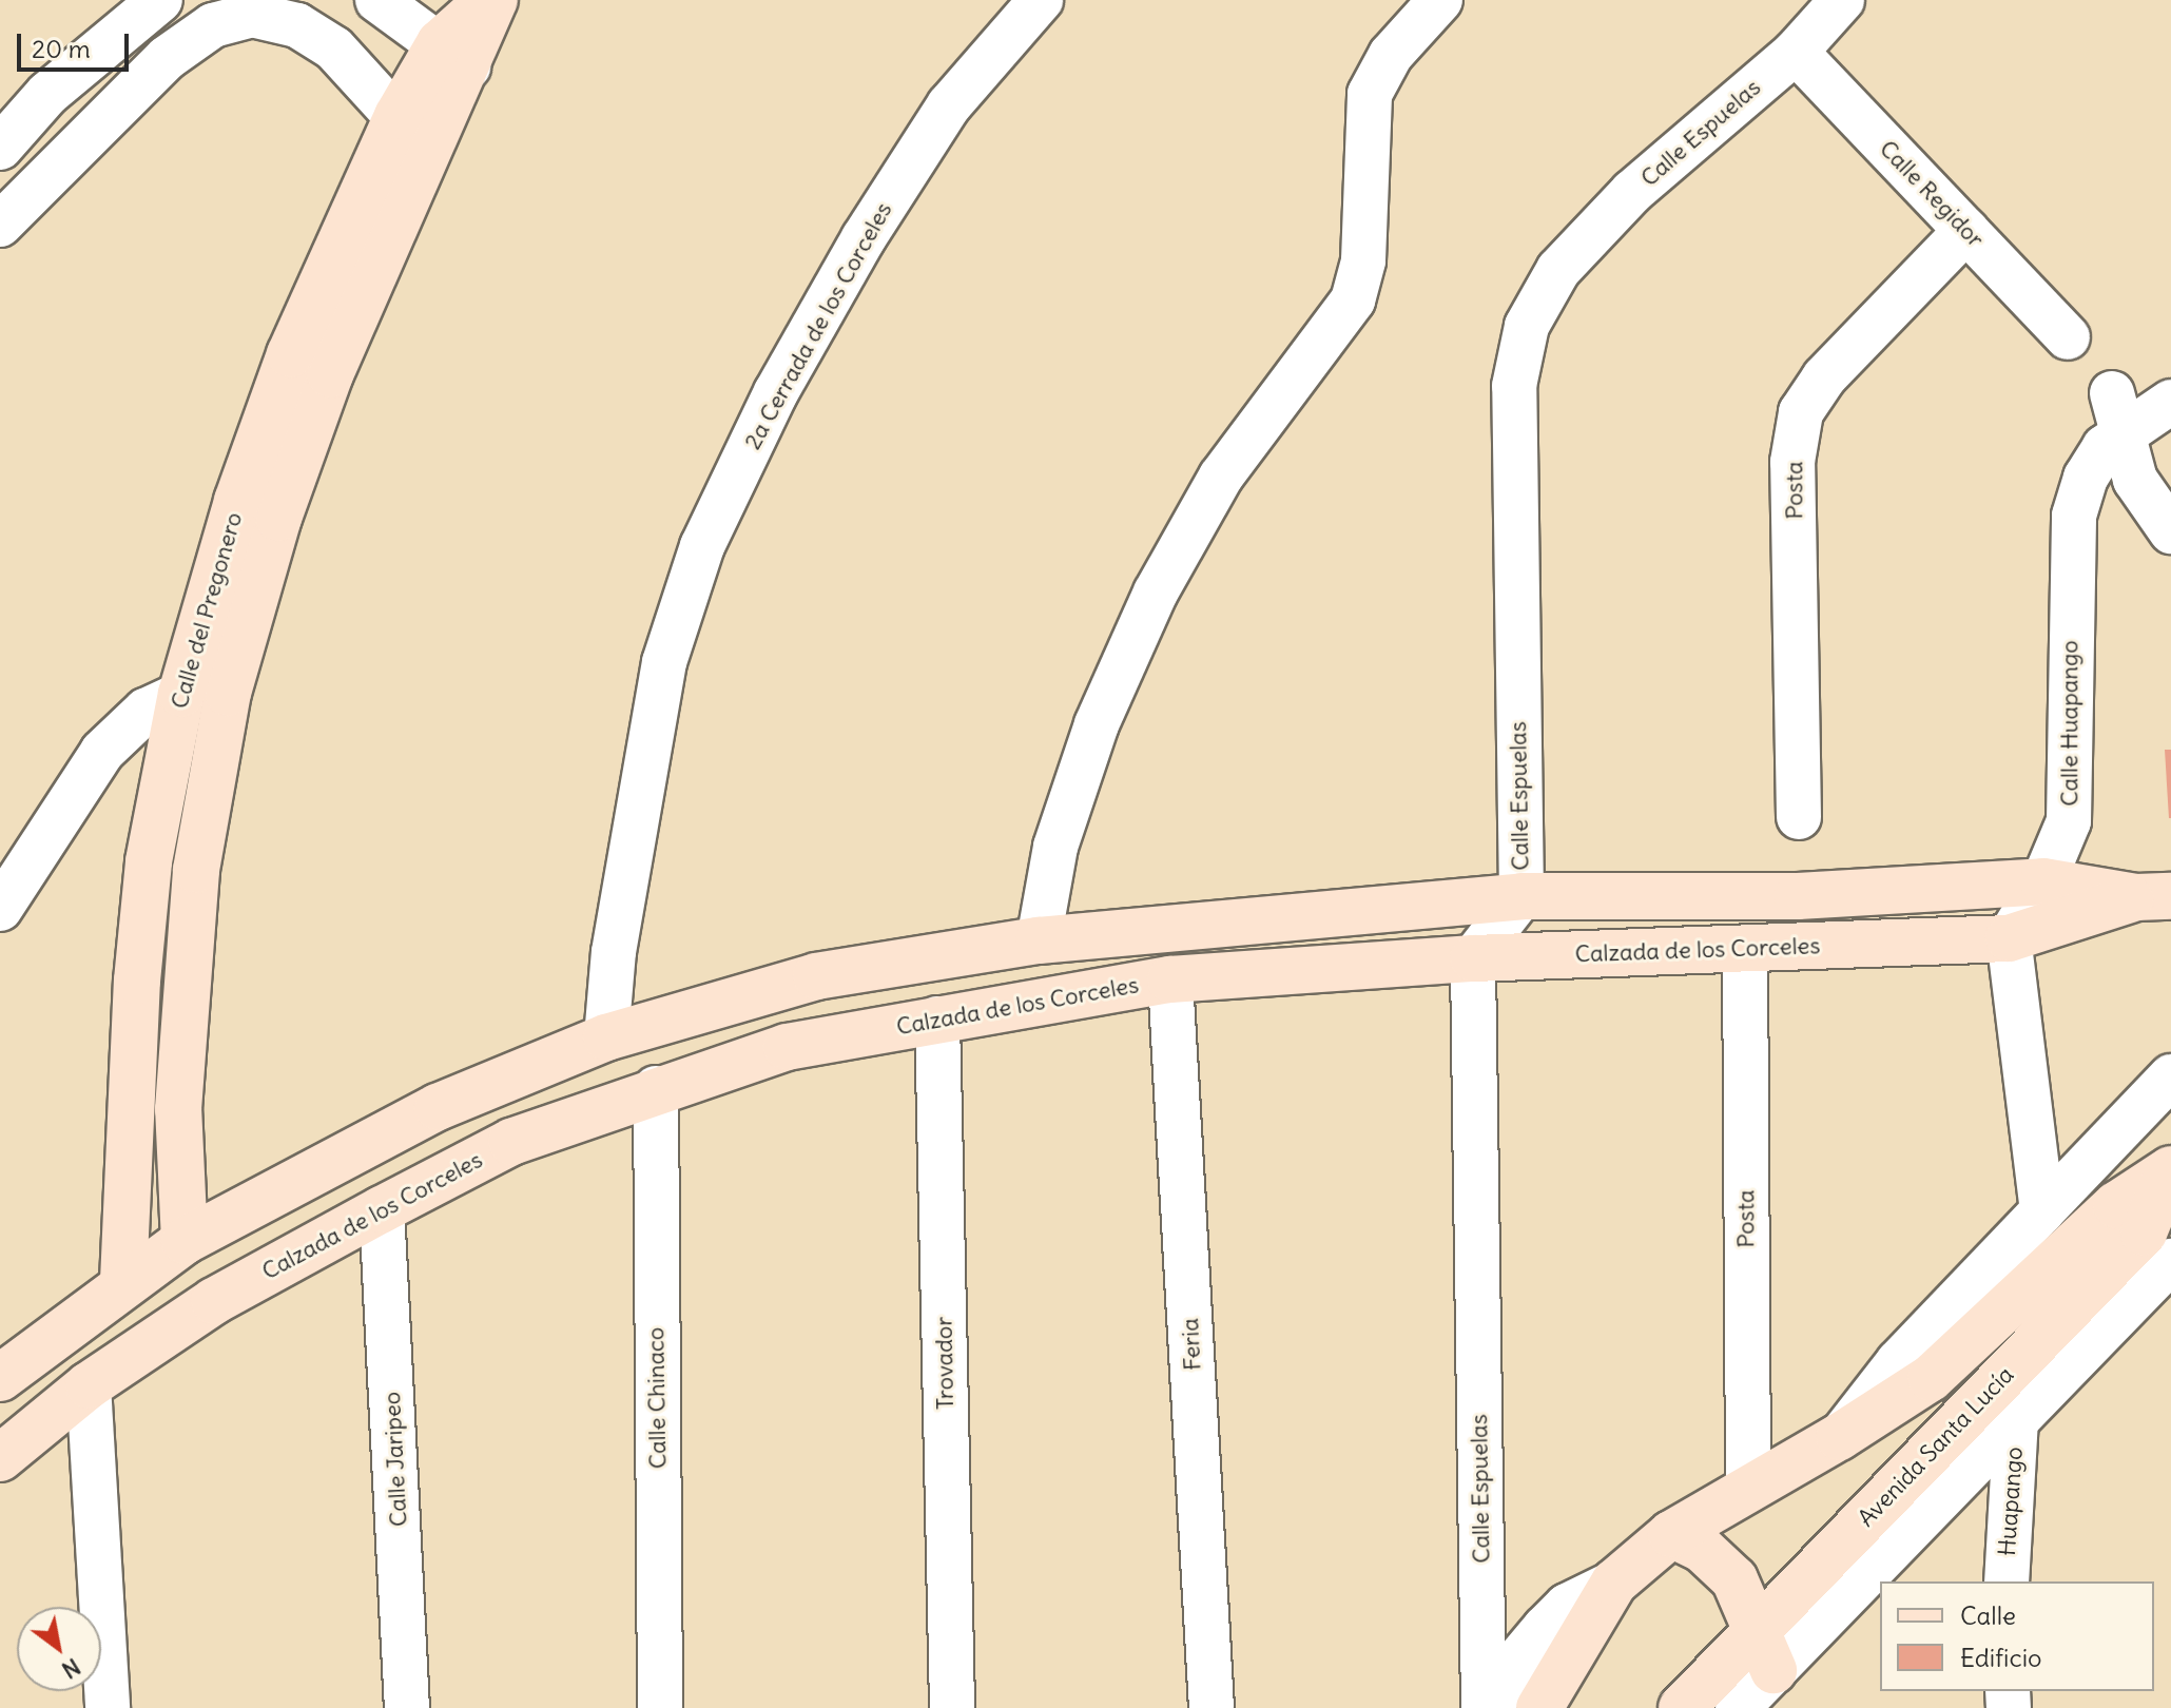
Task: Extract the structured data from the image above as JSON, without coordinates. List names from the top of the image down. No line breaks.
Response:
{"streets":{"street":["Calle Espuelas","Calle Regidor","2a Cerrada de los Corceles","Posta","Calle del Pregonero","Calle Huapango","Calzada de los Corceles","Feria","Trovador","Calle Chinaco","Avenida Santa Lucía","Calle Jaripeo","Huapango"]},"crossings":[["Calle Espuelas","Calle Regidor"],["Calle Espuelas","Calzada de los Corceles"],["Calle Regidor","Posta"],["2a Cerrada de los Corceles","Calzada de los Corceles"],["Posta","Calzada de los Corceles"],["Posta","Avenida Santa Lucía"],["Calle del Pregonero","Calzada de los Corceles"],["Calle Huapango","Calzada de los Corceles"],["Calzada de los Corceles","Feria"],["Calzada de los Corceles","Trovador"],["Calzada de los Corceles","Calle Chinaco"],["Calzada de los Corceles","Calle Jaripeo"],["Avenida Santa Lucía","Huapango"]],"legend":["Calle","Edificio"],"scale_bar":"20 m","north":"bottom right"}
